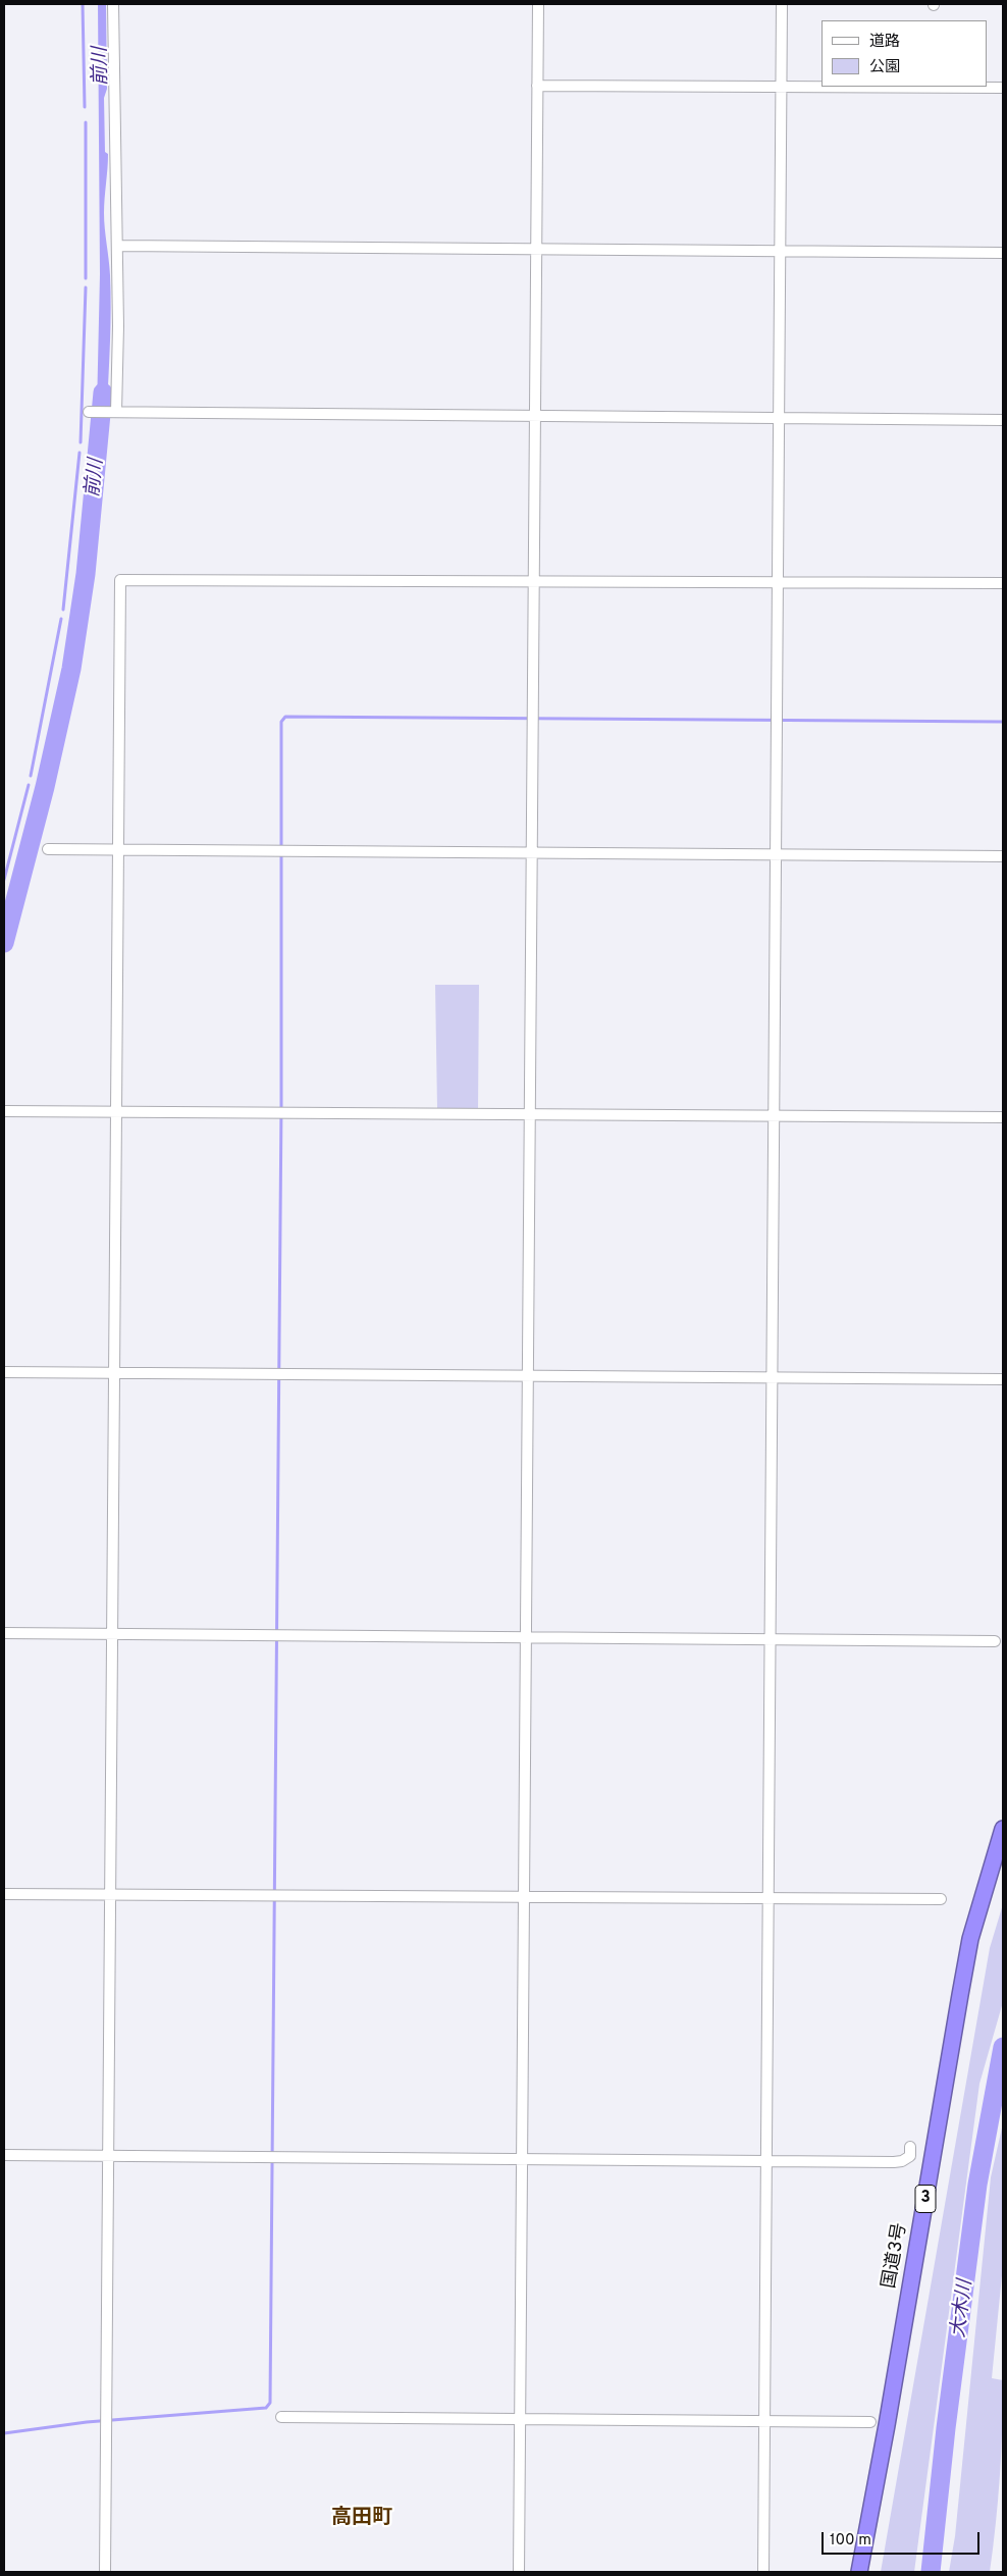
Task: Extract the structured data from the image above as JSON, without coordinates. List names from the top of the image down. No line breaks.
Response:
{"streets":{"highway":["3","国道3号"]},"districts":["高田町"],"water":["前川","大木川"],"legend":["道路","公園"],"scale_bar":"100 m"}
